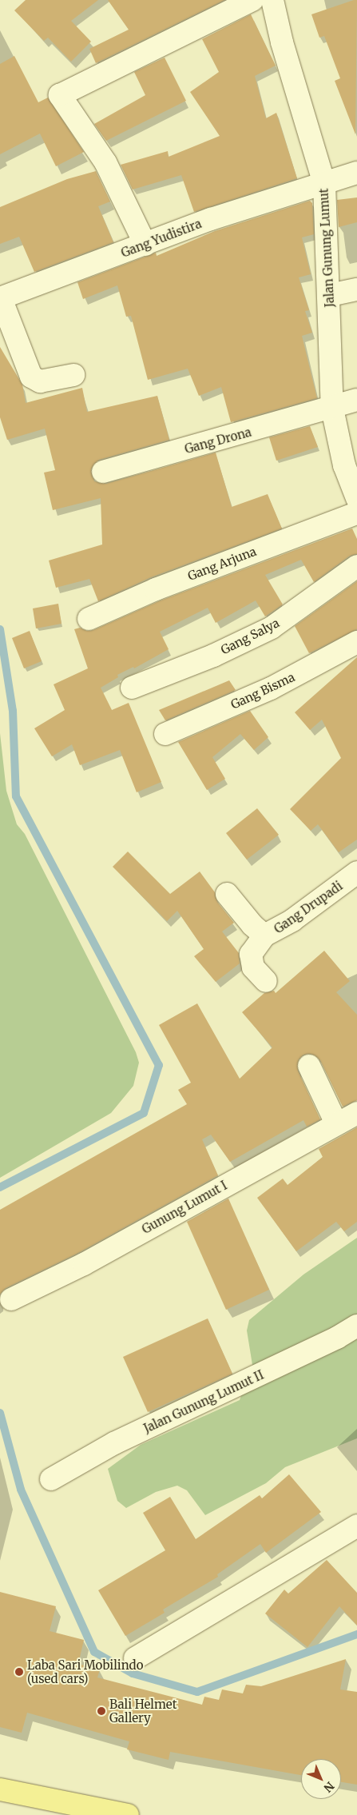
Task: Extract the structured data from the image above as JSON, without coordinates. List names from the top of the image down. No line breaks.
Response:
{"streets":{"street":["Gang Yudistira","Jalan Gunung Lumut","Gang Drona","Gang Arjuna","Gang Salya","Gang Bisma","Gang Drupadi","Gunung Lumut I","Jalan Gunung Lumut II"]},"crossings":[["Gang Yudistira","Jalan Gunung Lumut"],["Jalan Gunung Lumut","Gang Drona"]],"places":["Laba Sari Mobilindo (used cars)","Bali Helmet Gallery"],"north":"bottom right"}
